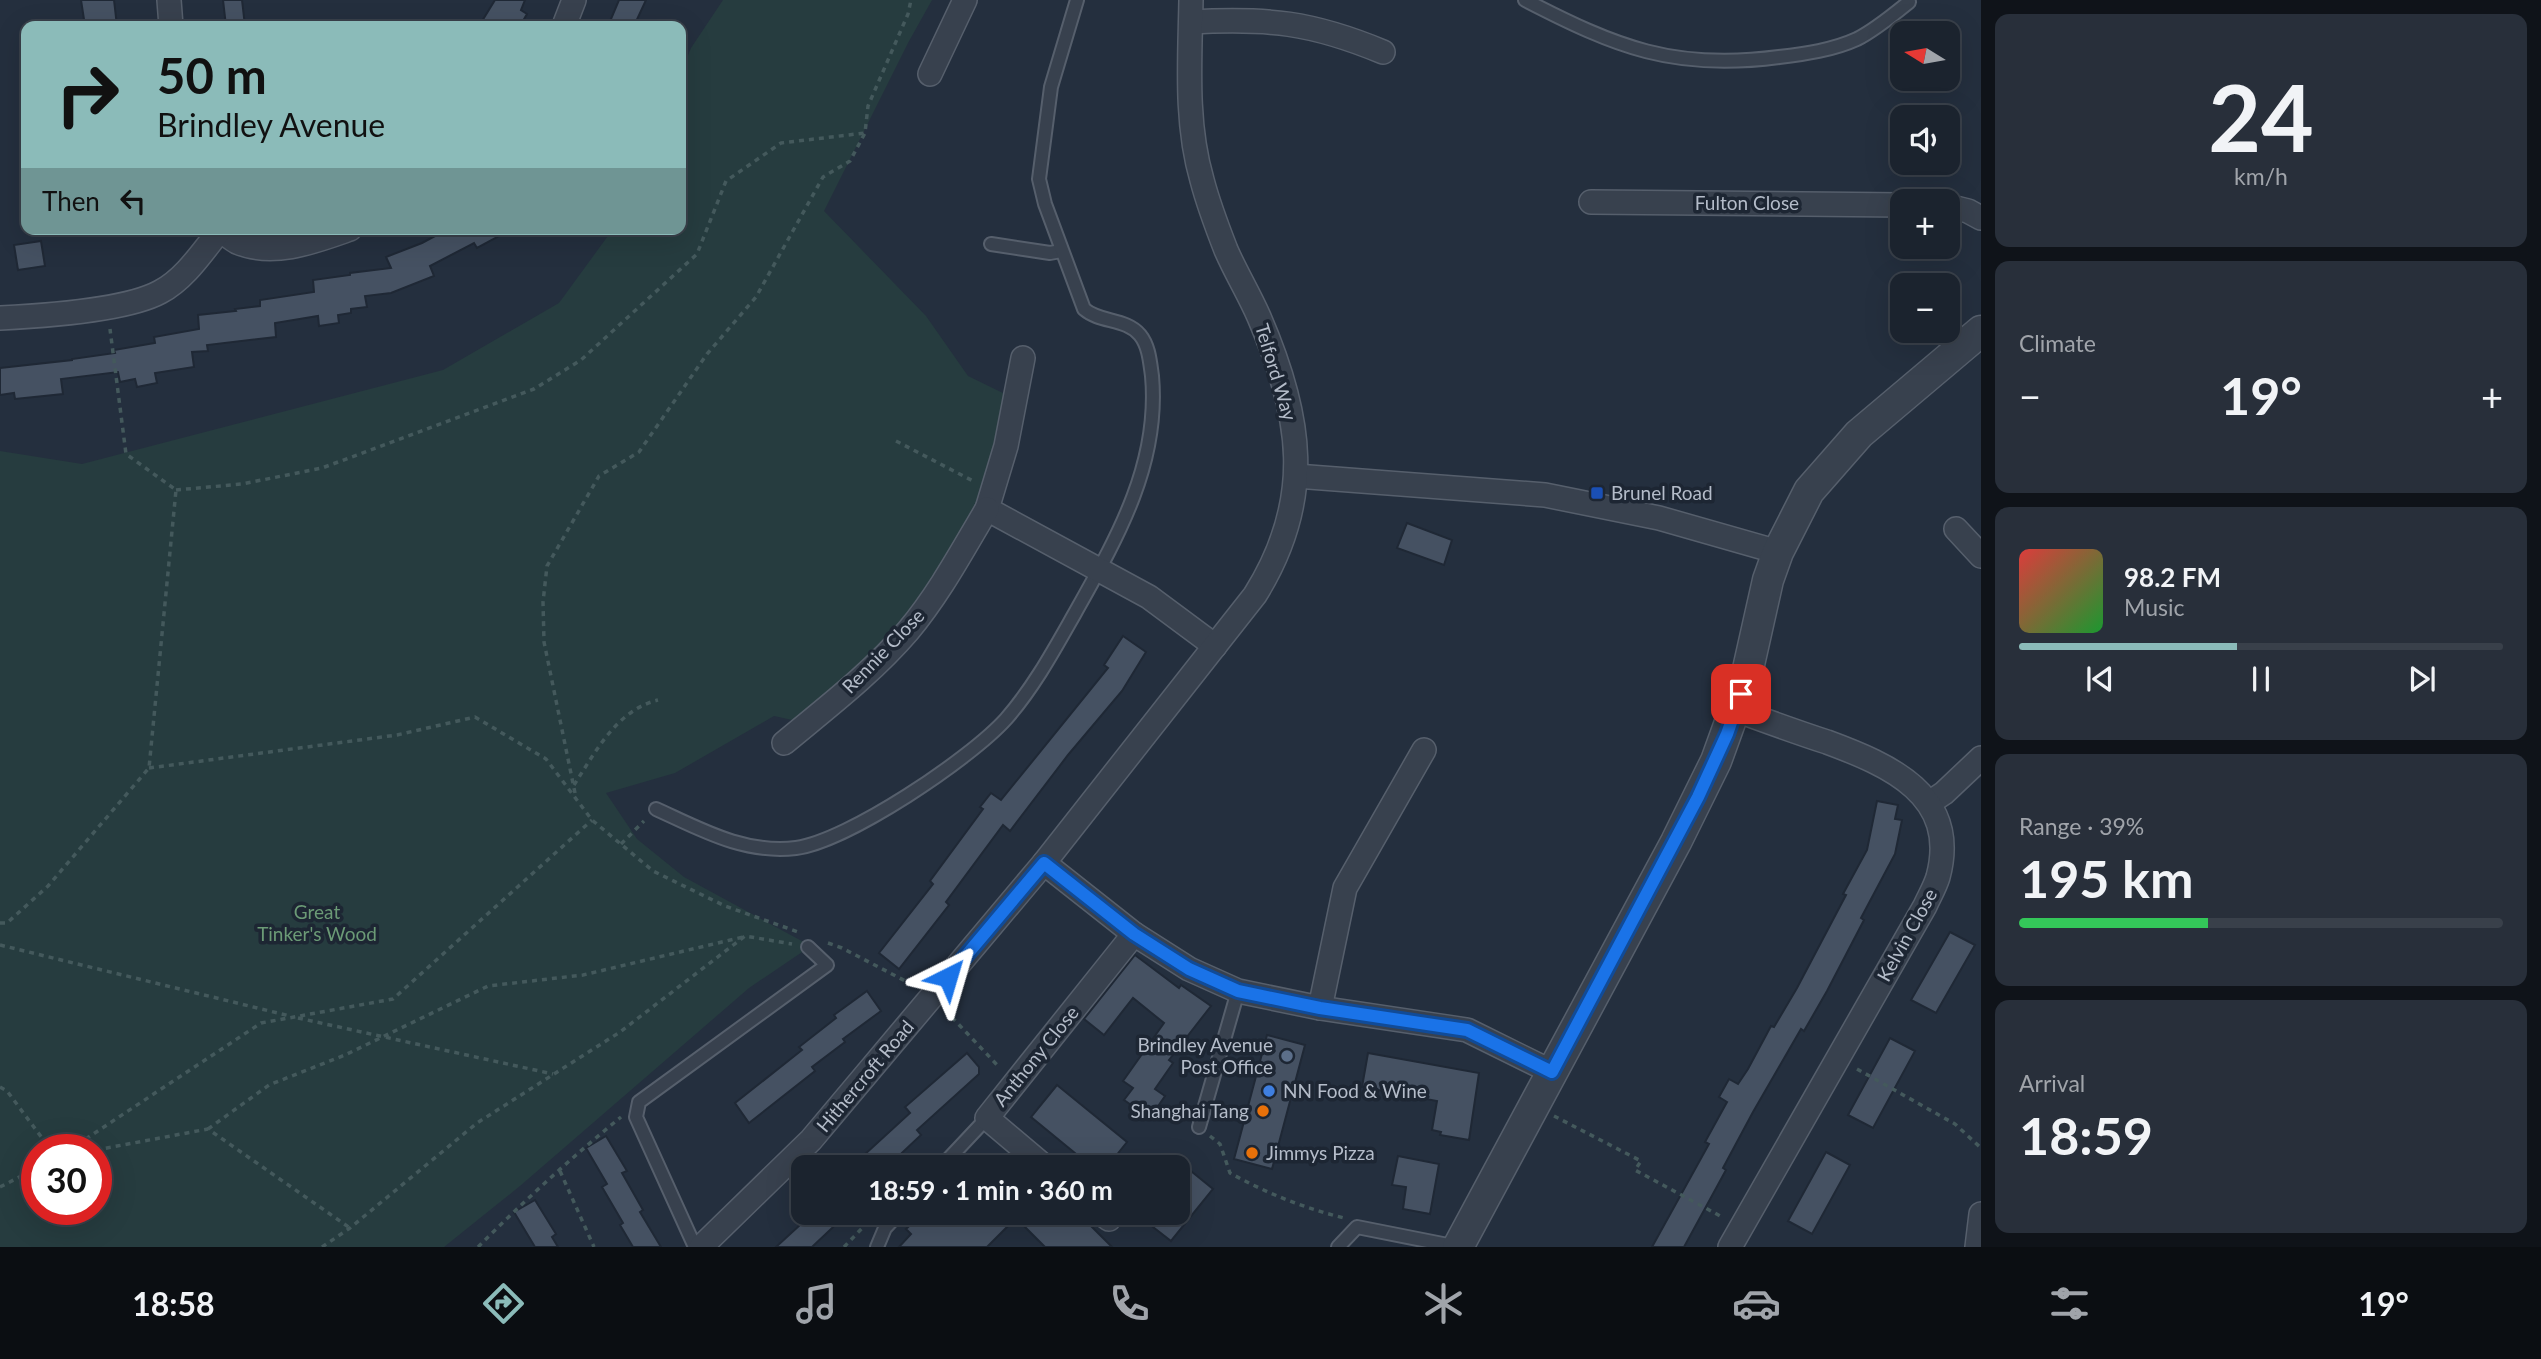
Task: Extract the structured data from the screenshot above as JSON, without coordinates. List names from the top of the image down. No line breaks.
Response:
{"streets":{"street":["Fulton Close","Telford Way","Rennie Close","Kelvin Close","Anthony Close","Hithercroft Road"]},"crossings":[["Telford Way","Hithercroft Road"]],"parks":["Great Tinker's Wood"],"places":{"transit":["Brunel Road"],"other":["Brindley Avenue Post Office","NN Food & Wine","Shanghai Tang","Jimmys Pizza"]},"north":"left","page":{"tile":[["24","km/h"],"Climate",["Range · 39%","195 km"],["Arrival","18:59"]],"map_buttons":["+","−"],"turn":["50 m","Brindley Avenue"],"then":"Then","heat":["−","19°","+"],"song":["98.2 FM","Music"],"limit":"30","trip":"18:59 · 1 min · 360 m","tabs":["18:58","19°"]}}
